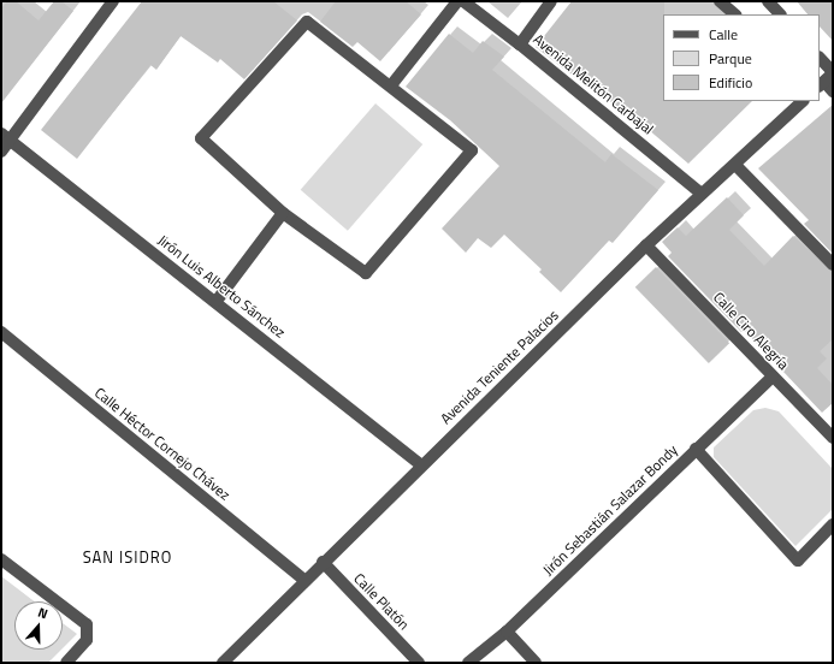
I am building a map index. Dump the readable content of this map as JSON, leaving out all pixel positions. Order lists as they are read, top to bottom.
{
  "streets": {
    "street": [
      "Avenida Melitón Carbajal",
      "Jirón Luis Alberto Sánchez",
      "Calle Ciro Alegría",
      "Avenida Teniente Palacios",
      "Calle Héctor Cornejo Chávez",
      "Jirón Sebastián Salazar Bondy",
      "Calle Platón"
    ]
  },
  "crossings": [
    ["Avenida Melitón Carbajal", "Avenida Teniente Palacios"],
    ["Jirón Luis Alberto Sánchez", "Avenida Teniente Palacios"],
    ["Calle Ciro Alegría", "Avenida Teniente Palacios"],
    ["Calle Ciro Alegría", "Jirón Sebastián Salazar Bondy"],
    ["Avenida Teniente Palacios", "Calle Héctor Cornejo Chávez"],
    ["Avenida Teniente Palacios", "Calle Platón"]
  ],
  "districts": ["SAN ISIDRO"],
  "legend": ["Calle", "Parque", "Edificio"],
  "north": "top"
}
